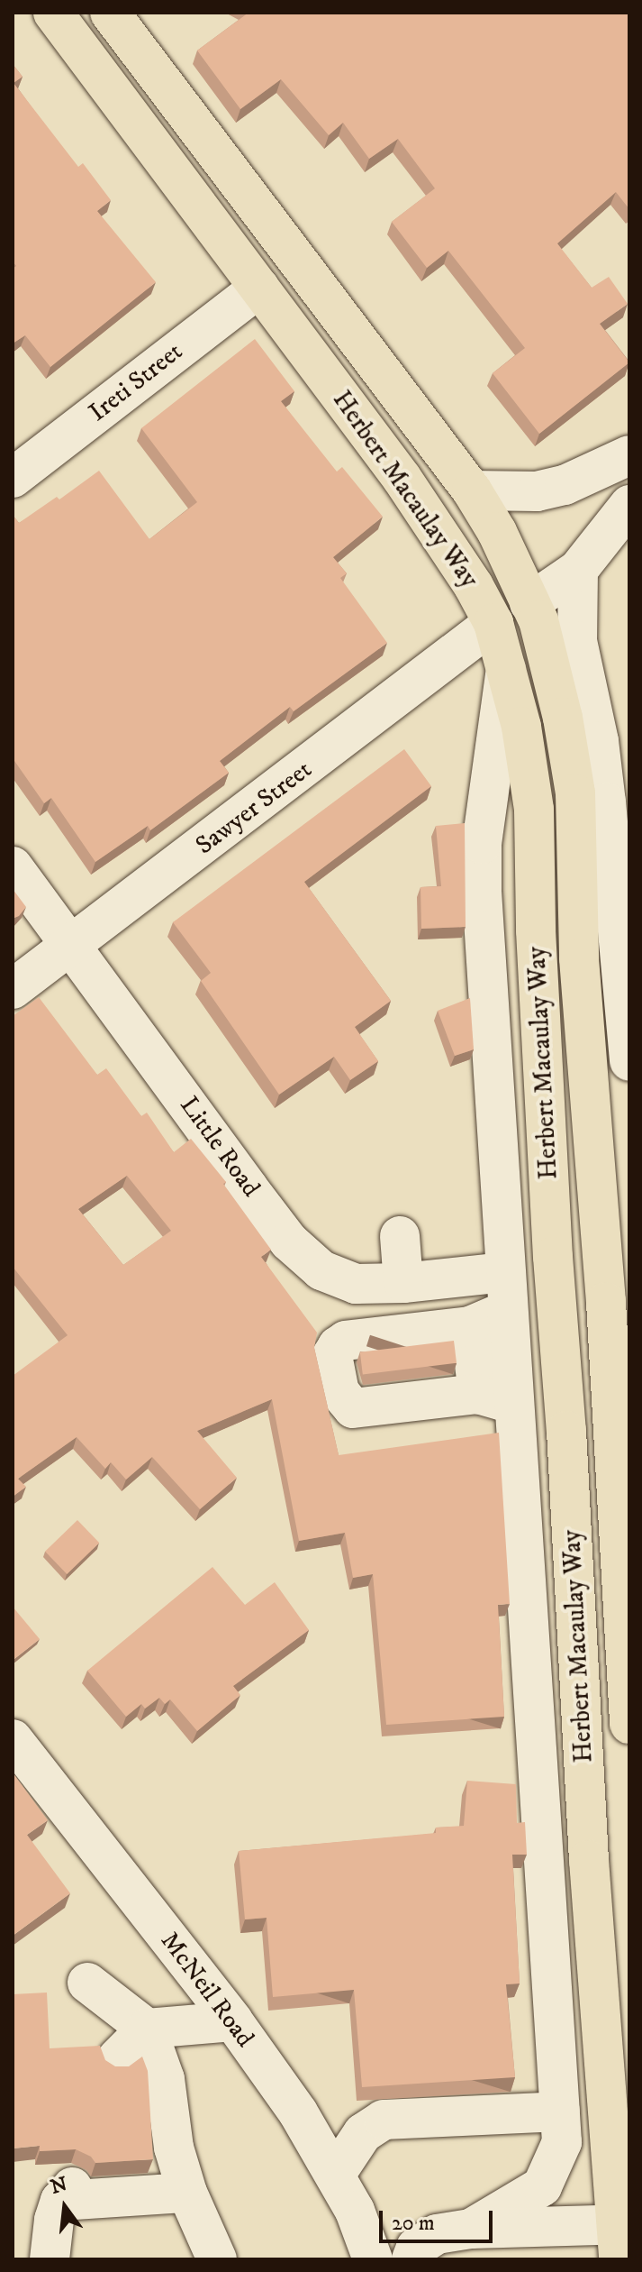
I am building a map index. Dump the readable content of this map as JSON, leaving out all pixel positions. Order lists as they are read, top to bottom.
{
  "streets": {
    "highway": ["Herbert Macaulay Way"],
    "street": [
      "Ireti Street",
      "Sawyer Street",
      "Little Road",
      "McNeil Road"
    ]
  },
  "crossings": [
    ["Ireti Street", "Herbert Macaulay Way"],
    ["Herbert Macaulay Way", "Sawyer Street"],
    ["Sawyer Street", "Little Road"]
  ],
  "scale_bar": "20 m",
  "north": "top"
}
